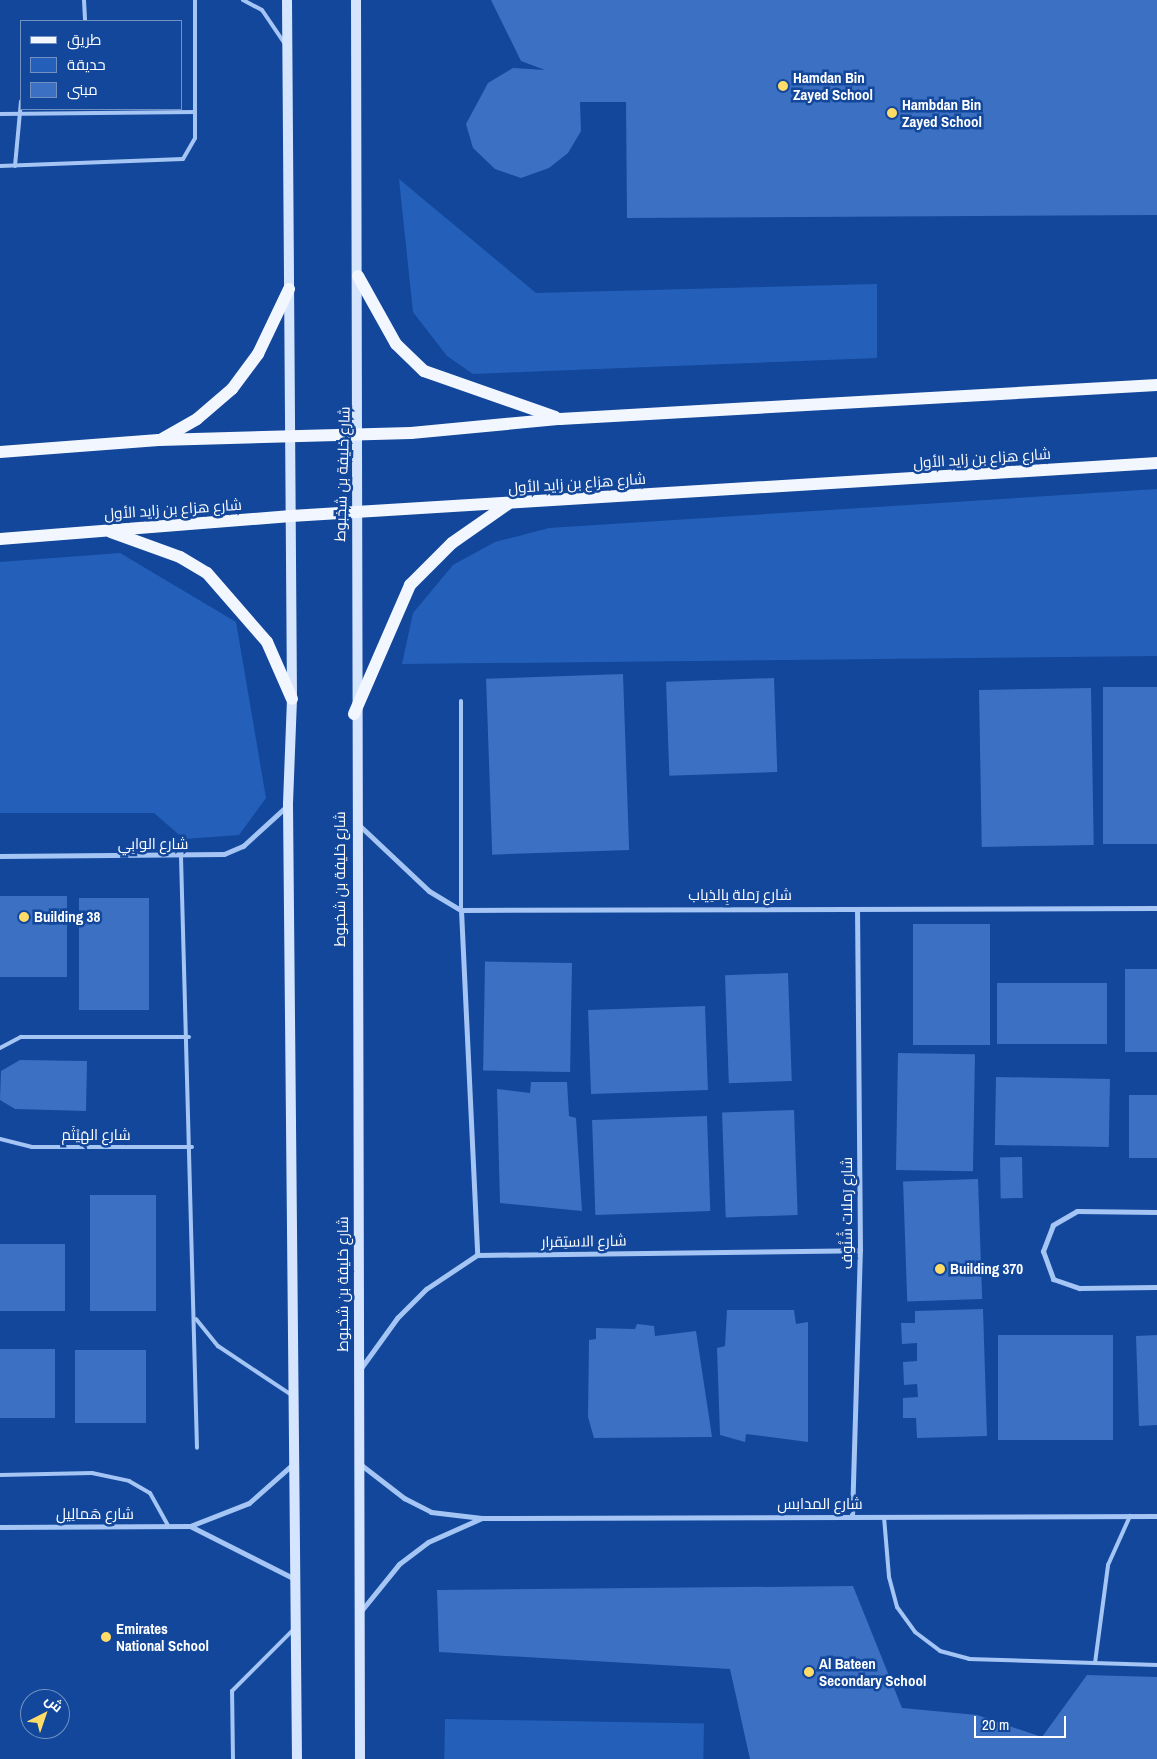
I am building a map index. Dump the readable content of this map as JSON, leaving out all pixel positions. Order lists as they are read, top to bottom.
{
  "streets": {
    "main road": ["شارع هزاع بن زايد الأول", "شارع خليفة بن شخبوط"],
    "street": [
      "شارع الوابِي",
      "شارع رَملة بِالذِياب",
      "شارع رَملات شُنُوف",
      "شارع الاستِقرار",
      "شارع المدابس",
      "شارع هَمالِيل"
    ],
    "lane": ["شارع الهَيْثَم"]
  },
  "crossings": [
    ["شارع هزاع بن زايد الأول", "شارع خليفة بن شخبوط"],
    ["شارع خليفة بن شخبوط", "شارع المدابس"],
    ["شارع رَملة بِالذِياب", "شارع رَملات شُنُوف"],
    ["شارع رَملات شُنُوف", "شارع الاستِقرار"],
    ["شارع رَملات شُنُوف", "شارع المدابس"]
  ],
  "places": [
    "Hamdan Bin Zayed School",
    "Hambdan Bin Zayed School",
    "Building 38",
    "Building 370",
    "Emirates National School",
    "Al Bateen Secondary School"
  ],
  "legend": ["طريق", "حديقة", "مبنى"],
  "scale_bar": "20 m",
  "north": "top right"
}
